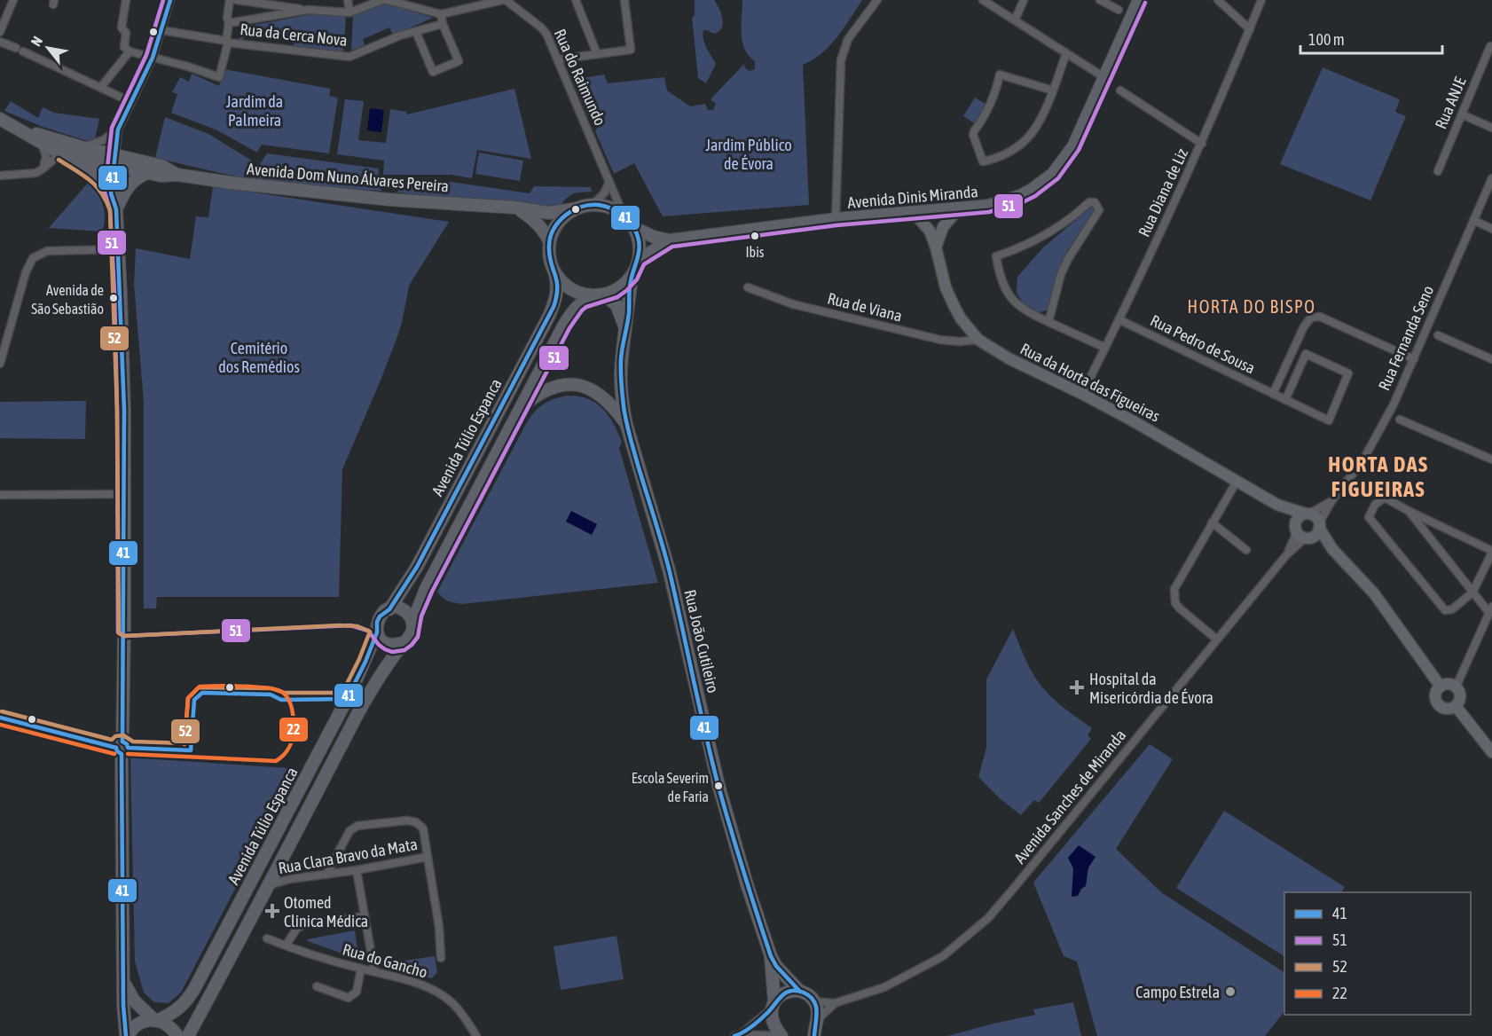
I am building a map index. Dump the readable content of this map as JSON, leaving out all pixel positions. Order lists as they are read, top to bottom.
{
  "streets": {
    "main road": [
      "Avenida Dom Nuno Álvares Pereira",
      "Avenida Dinis Miranda",
      "Avenida Túlio Espanca",
      "Rua João Cutileiro"
    ],
    "street": [
      "Rua da Cerca Nova",
      "Rua do Raimundo",
      "Rua ANJE",
      "Rua Diana de Liz",
      "Rua de Viana",
      "Rua Fernanda Seno",
      "Rua Pedro de Sousa",
      "Rua da Horta das Figueiras",
      "Avenida Sanches de Miranda",
      "Rua Clara Bravo da Mata",
      "Rua do Gancho"
    ]
  },
  "crossings": [
    ["Rua do Raimundo", "Avenida Dom Nuno Álvares Pereira"],
    ["Rua do Raimundo", "Avenida Dinis Miranda"],
    ["Rua do Raimundo", "Avenida Túlio Espanca"],
    ["Rua do Raimundo", "Rua João Cutileiro"],
    ["Avenida Dom Nuno Álvares Pereira", "Avenida Dinis Miranda"],
    ["Avenida Dom Nuno Álvares Pereira", "Avenida Túlio Espanca"],
    ["Avenida Dom Nuno Álvares Pereira", "Rua João Cutileiro"],
    ["Rua Diana de Liz", "Rua Pedro de Sousa"],
    ["Rua Diana de Liz", "Rua da Horta das Figueiras"],
    ["Avenida Dinis Miranda", "Rua da Horta das Figueiras"],
    ["Avenida Dinis Miranda", "Avenida Túlio Espanca"],
    ["Avenida Dinis Miranda", "Rua João Cutileiro"],
    ["Rua de Viana", "Rua da Horta das Figueiras"],
    ["Rua Fernanda Seno", "Rua da Horta das Figueiras"],
    ["Rua da Horta das Figueiras", "Avenida Sanches de Miranda"],
    ["Avenida Túlio Espanca", "Rua João Cutileiro"],
    ["Avenida Túlio Espanca", "Rua Clara Bravo da Mata"],
    ["Rua João Cutileiro", "Avenida Sanches de Miranda"]
  ],
  "districts": ["HORTA DO BISPO", "HORTA DAS FIGUEIRAS"],
  "parks": ["Jardim da Palmeira", "Jardim Público de Évora", "Cemitério dos Remédios"],
  "places": {
    "other": [
      "Ibis",
      "Avenida de São Sebastião",
      "Escola Severim de Faria",
      "Campo Estrela"
    ],
    "health": ["Hospital da Misericórdia de Évora", "Otomed Clínica Médica"]
  },
  "lines": [
    "transit line 41",
    "transit line 51",
    "transit line 52",
    "transit line 22"
  ],
  "legend": [
    "41",
    "51",
    "52",
    "22"
  ],
  "scale_bar": "100 m",
  "north": "top left"
}
